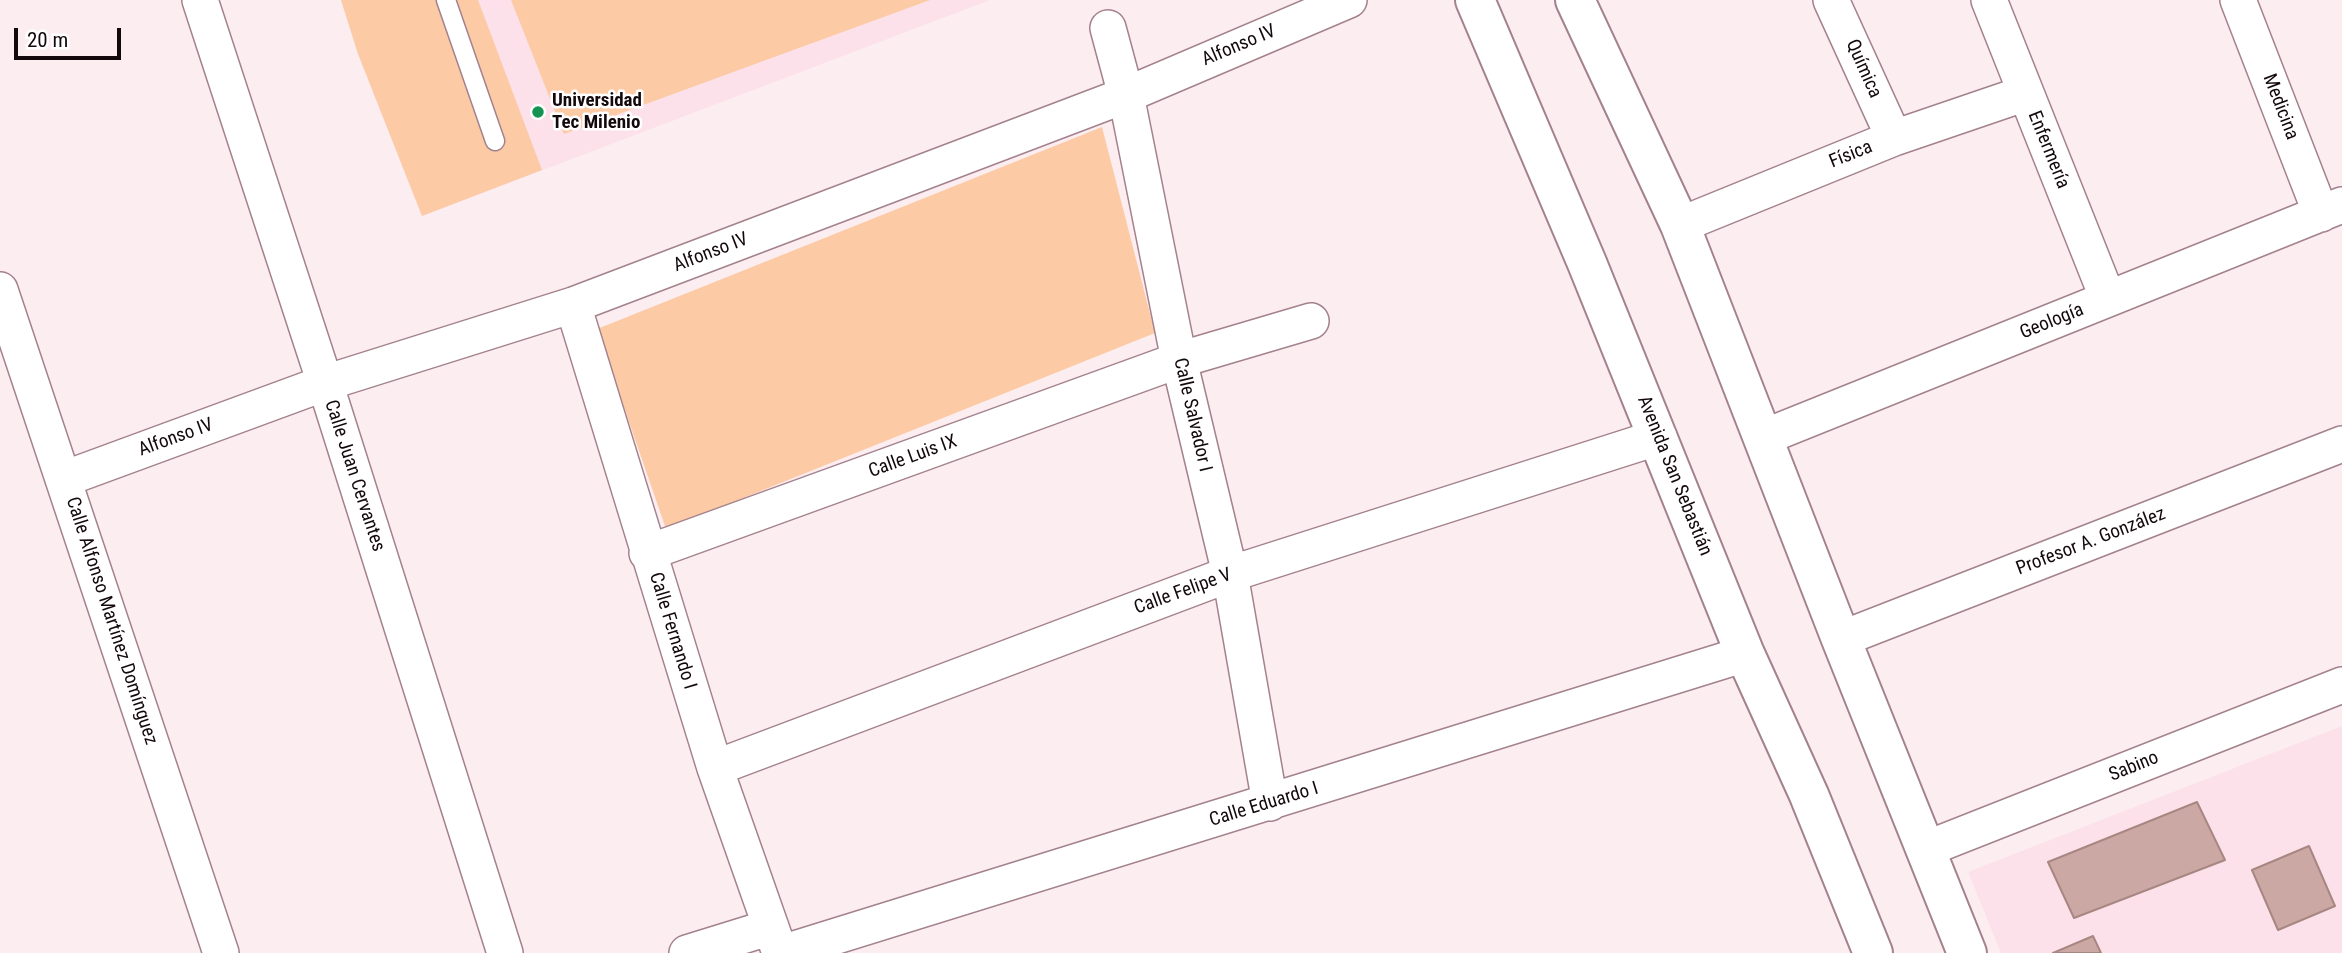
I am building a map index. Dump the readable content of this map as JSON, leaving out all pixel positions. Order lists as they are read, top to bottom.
{
  "streets": {
    "main road": ["Avenida San Sebastián"],
    "street": [
      "Alfonso IV",
      "Química",
      "Medicina",
      "Enfermería",
      "Física",
      "Geología",
      "Calle Salvador I",
      "Calle Luis IX",
      "Calle Juan Cervantes",
      "Profesor A. González",
      "Calle Felipe V",
      "Calle Alfonso Martínez Domínguez",
      "Calle Fernando I",
      "Sabino",
      "Calle Eduardo I"
    ]
  },
  "crossings": [
    ["Alfonso IV", "Calle Salvador I"],
    ["Alfonso IV", "Calle Juan Cervantes"],
    ["Alfonso IV", "Calle Alfonso Martínez Domínguez"],
    ["Alfonso IV", "Calle Fernando I"],
    ["Química", "Física"],
    ["Medicina", "Geología"],
    ["Enfermería", "Física"],
    ["Enfermería", "Geología"],
    ["Calle Salvador I", "Calle Luis IX"],
    ["Calle Salvador I", "Calle Felipe V"],
    ["Calle Salvador I", "Calle Eduardo I"],
    ["Calle Luis IX", "Calle Fernando I"],
    ["Avenida San Sebastián", "Calle Felipe V"],
    ["Avenida San Sebastián", "Calle Eduardo I"],
    ["Calle Felipe V", "Calle Fernando I"],
    ["Calle Fernando I", "Calle Eduardo I"]
  ],
  "places": ["Universidad Tec Milenio"],
  "scale_bar": "20 m"
}
